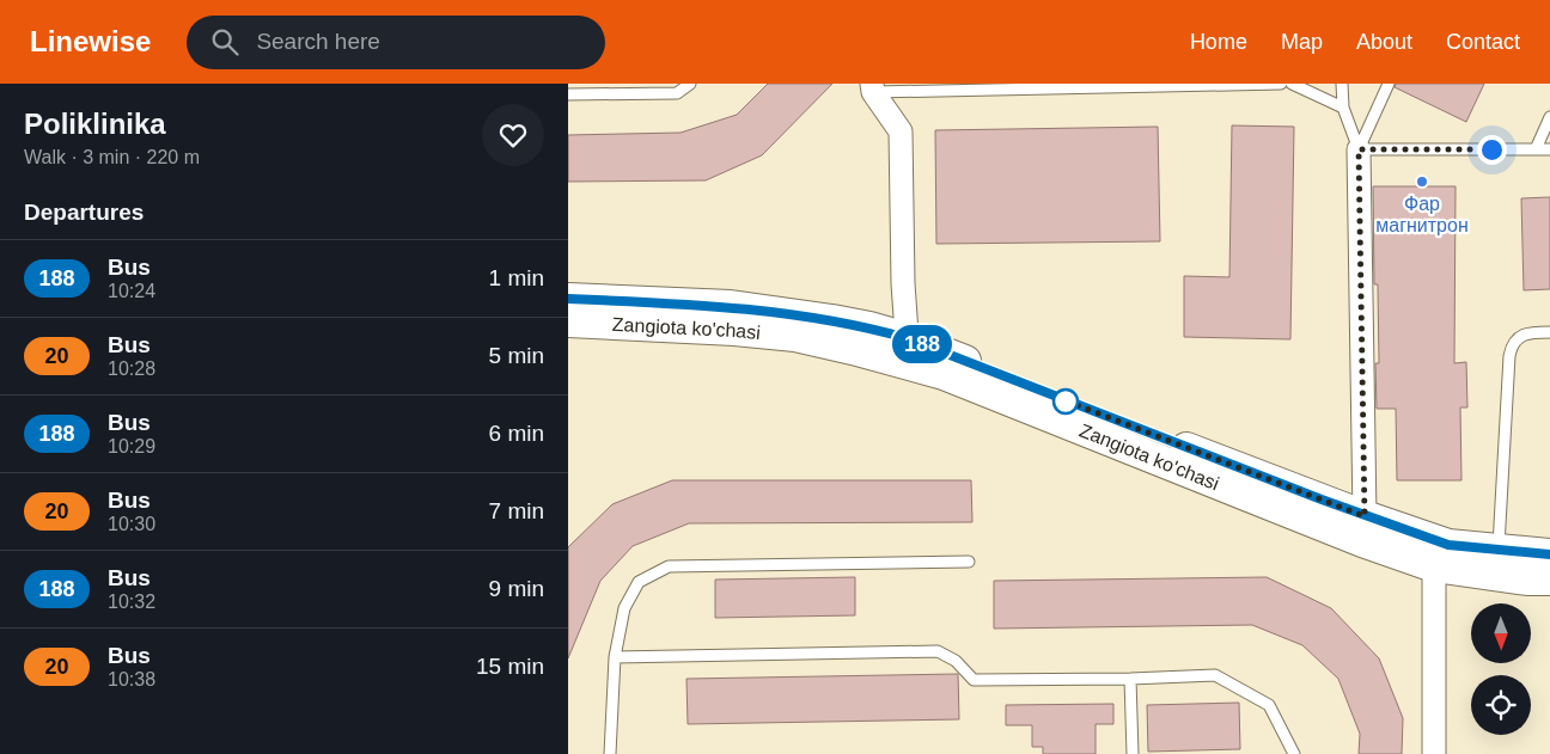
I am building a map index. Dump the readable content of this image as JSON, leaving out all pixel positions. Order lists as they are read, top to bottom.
{
  "streets": {
    "main road": ["Zangiota ko'chasi"]
  },
  "places": ["Фар магнитрон"],
  "lines": ["bus line 188"],
  "north": "bottom",
  "page": {
    "header": "Linewise",
    "search": "Search here",
    "nav": [
      "Home",
      "Map",
      "About",
      "Contact"
    ],
    "heading": [
      ["Poliklinika", "Walk · 3 min · 220 m"],
      "Departures"
    ],
    "on_map": "188",
    "list": [
      {
        "mark": "188",
        "name": "Bus",
        "note": "10:24",
        "value": "1 min"
      },
      {
        "mark": "20",
        "name": "Bus",
        "note": "10:28",
        "value": "5 min"
      },
      {
        "mark": "188",
        "name": "Bus",
        "note": "10:29",
        "value": "6 min"
      },
      {
        "mark": "20",
        "name": "Bus",
        "note": "10:30",
        "value": "7 min"
      },
      {
        "mark": "188",
        "name": "Bus",
        "note": "10:32",
        "value": "9 min"
      },
      {
        "mark": "20",
        "name": "Bus",
        "note": "10:38",
        "value": "15 min"
      }
    ]
  }
}
